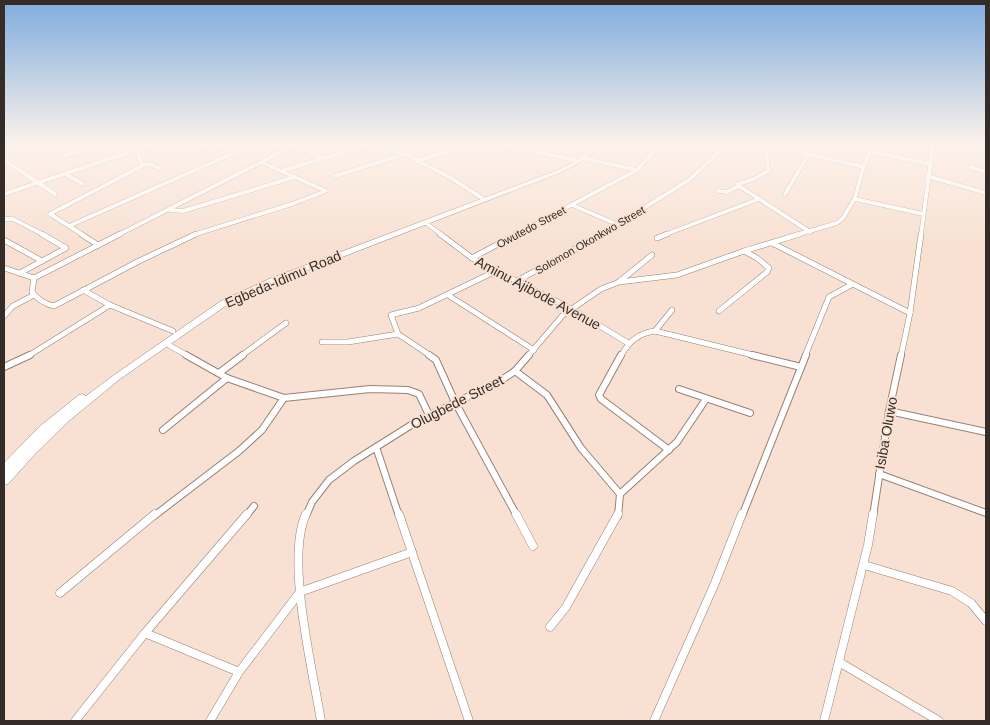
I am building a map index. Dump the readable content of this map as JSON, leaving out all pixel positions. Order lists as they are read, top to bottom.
{
  "streets": {
    "main road": ["Egbeda-Idimu Road"],
    "street": [
      "Owutedo Street",
      "Solomon Okonkwo Street",
      "Aminu Ajibode Avenue",
      "Olugbede Street",
      "Isiba Oluwo"
    ]
  },
  "crossings": [
    ["Owutedo Street", "Aminu Ajibode Avenue"],
    ["Solomon Okonkwo Street", "Aminu Ajibode Avenue"],
    ["Egbeda-Idimu Road", "Aminu Ajibode Avenue"],
    ["Aminu Ajibode Avenue", "Olugbede Street"]
  ]
}
